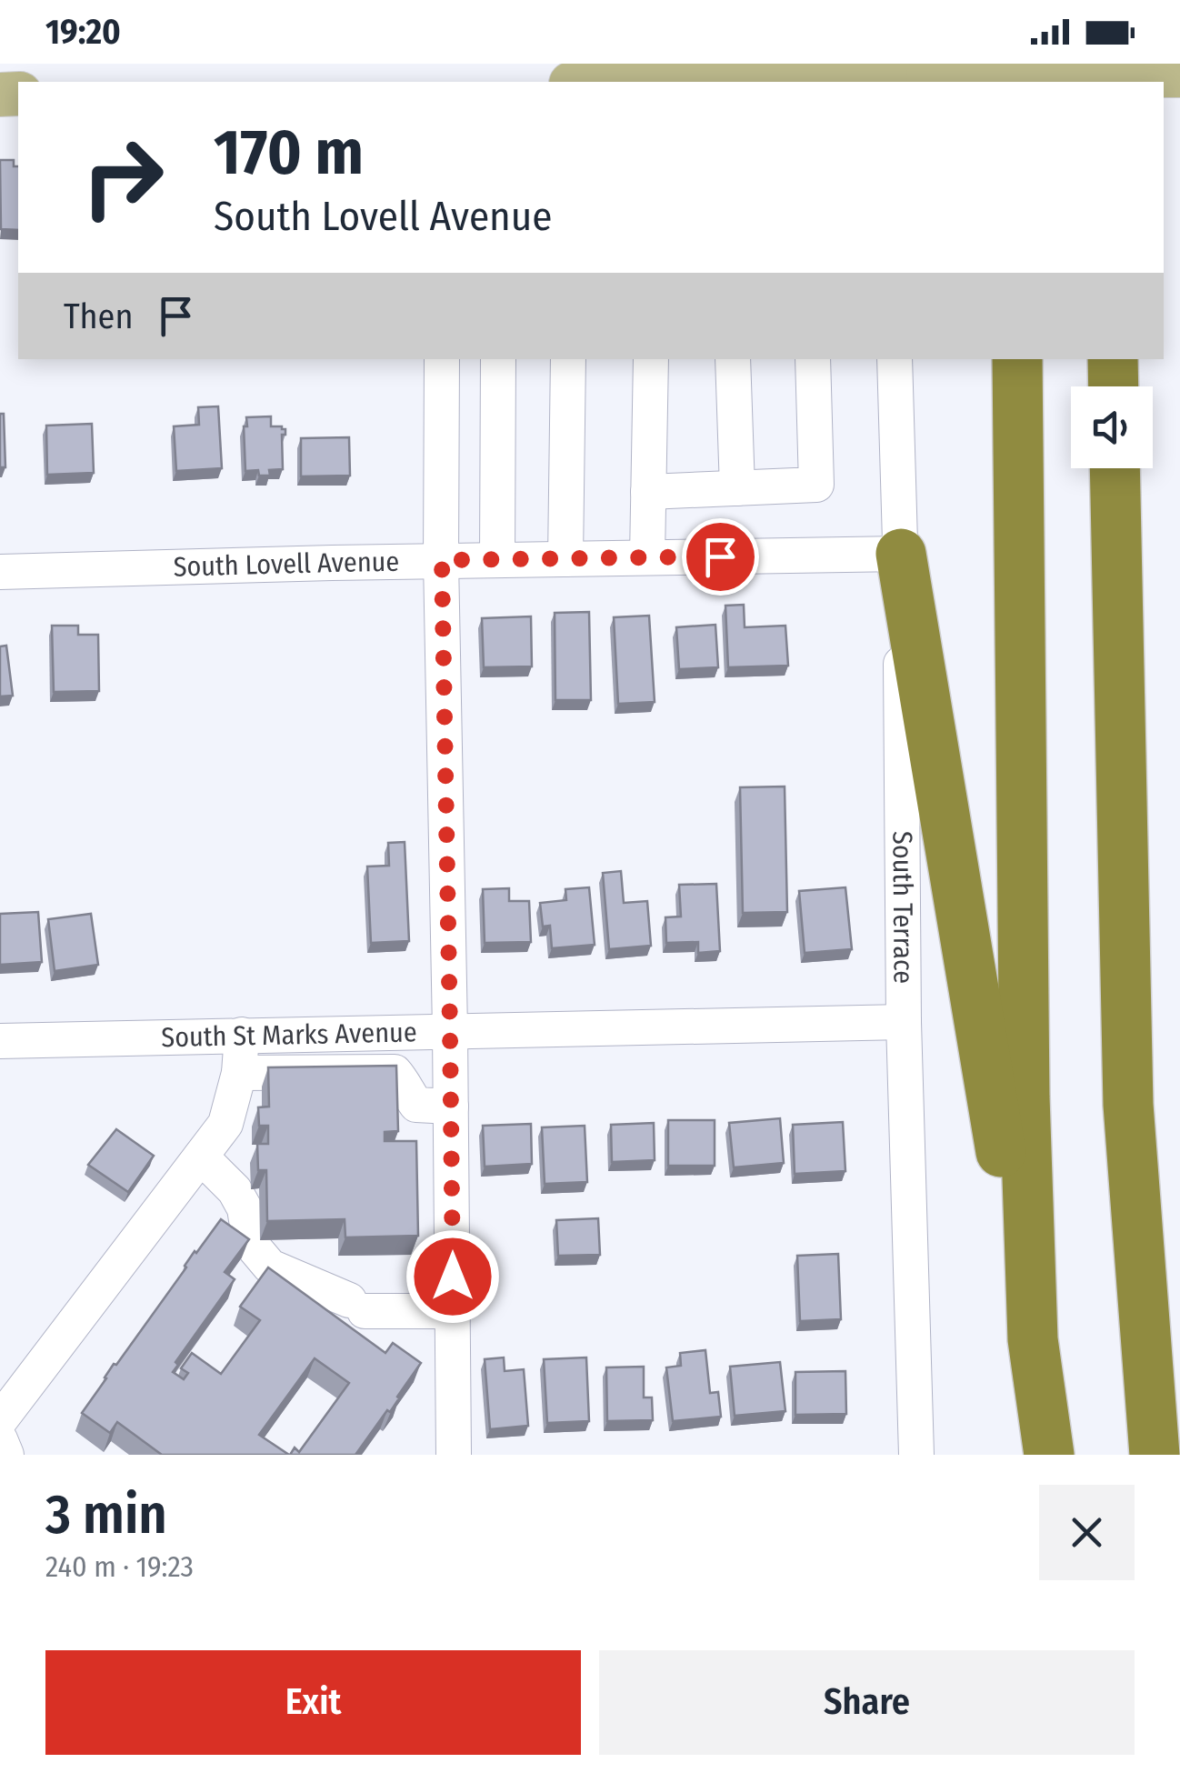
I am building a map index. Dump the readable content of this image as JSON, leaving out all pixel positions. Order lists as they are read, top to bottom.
{
  "streets": {
    "street": ["South Lovell Avenue", "South Terrace", "South St Marks Avenue"]
  },
  "crossings": [
    ["South Lovell Avenue", "South Terrace"],
    ["South Terrace", "South St Marks Avenue"]
  ],
  "page": {
    "status": "19:20",
    "turn": ["170 m", "South Lovell Avenue"],
    "then": "Then",
    "heading": ["3 min", "240 m · 19:23"],
    "buttons": ["Exit", "Share"]
  }
}
